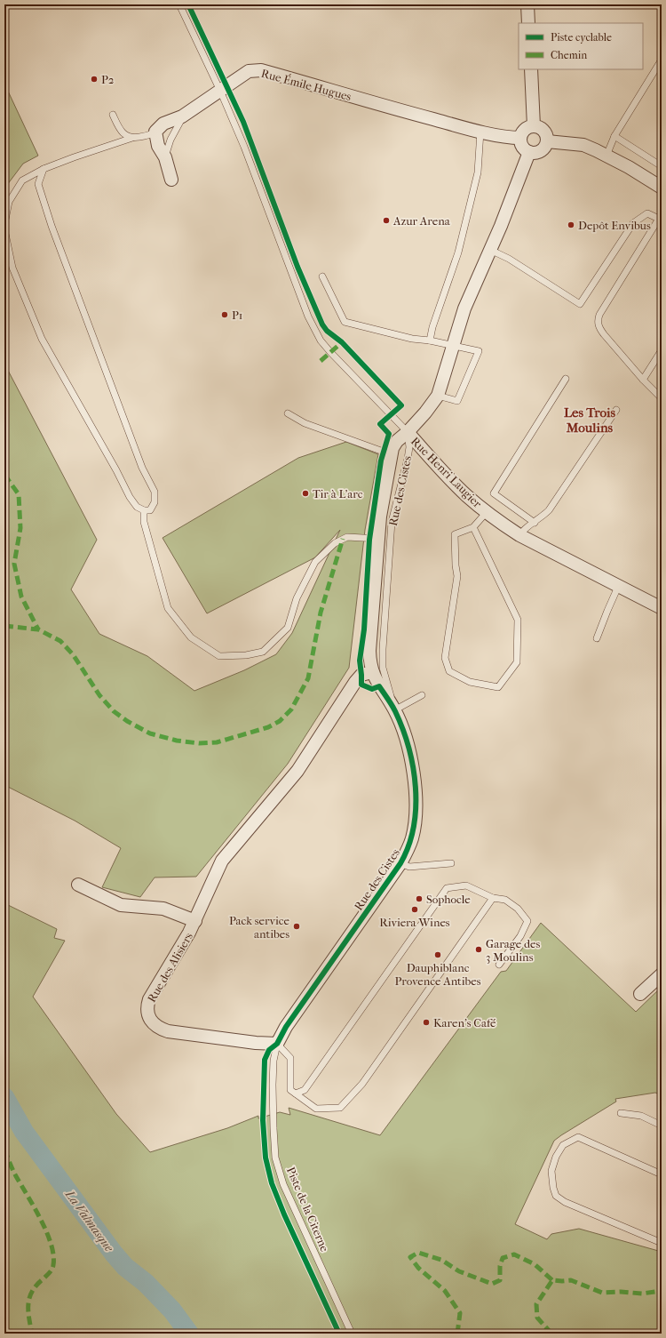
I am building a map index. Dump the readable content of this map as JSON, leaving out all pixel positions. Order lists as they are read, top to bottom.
{
  "streets": {
    "street": [
      "Rue Émile Hugues",
      "Rue Henri Laugier",
      "Rue des Cistes",
      "Rue des Alisiers"
    ],
    "lane": ["Piste de la Citerne"]
  },
  "crossings": [
    ["Rue Émile Hugues", "Rue Henri Laugier"],
    ["Rue Henri Laugier", "Rue des Cistes"],
    ["Rue des Cistes", "Rue des Alisiers"],
    ["Rue des Cistes", "Piste de la Citerne"],
    ["Rue des Alisiers", "Piste de la Citerne"]
  ],
  "districts": ["Les Trois Moulins"],
  "water": ["La Valmasque"],
  "places": [
    "P2",
    "Azur Arena",
    "Depôt Envibus",
    "P1",
    "Tir à L'arc",
    "Sophocle",
    "Riviera Wines",
    "Pack service antibes",
    "Garage des 3 Moulins",
    "Dauphiblanc Provence Antibes",
    "Karen's Café"
  ],
  "legend": ["Piste cyclable", "Chemin"]
}
